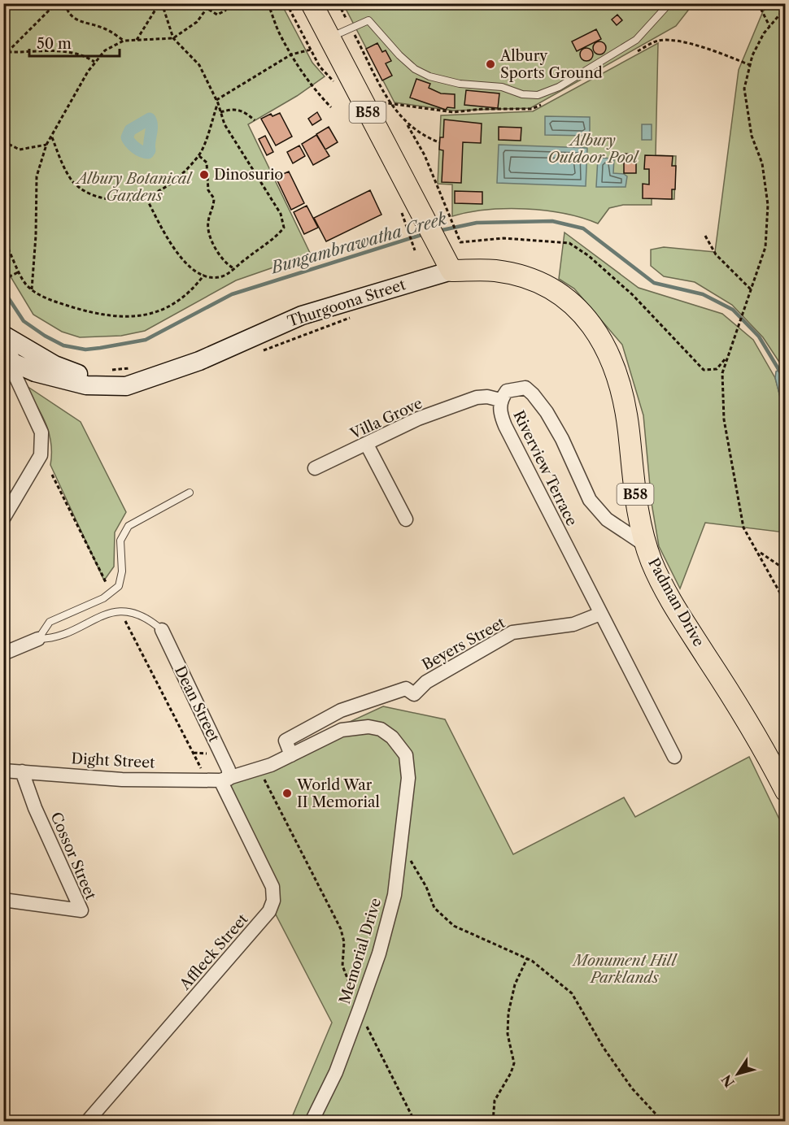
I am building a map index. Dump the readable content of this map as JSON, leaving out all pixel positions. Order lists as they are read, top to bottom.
{
  "streets": {
    "main road": ["B58", "Thurgoona Street", "Padman Drive"],
    "street": [
      "Villa Grove",
      "Riverview Terrace",
      "Beyers Street",
      "Dean Street",
      "Dight Street",
      "Cossor Street",
      "Memorial Drive",
      "Affleck Street"
    ]
  },
  "crossings": [
    ["B58", "Thurgoona Street"],
    ["B58", "Padman Drive"],
    ["Thurgoona Street", "Padman Drive"],
    ["Villa Grove", "Riverview Terrace"],
    ["Riverview Terrace", "Padman Drive"],
    ["Riverview Terrace", "Beyers Street"],
    ["Beyers Street", "Memorial Drive"],
    ["Dean Street", "Dight Street"],
    ["Dean Street", "Memorial Drive"],
    ["Dean Street", "Affleck Street"],
    ["Dight Street", "Cossor Street"],
    ["Dight Street", "Memorial Drive"],
    ["Dight Street", "Affleck Street"],
    ["Memorial Drive", "Affleck Street"]
  ],
  "water": ["Bungambrawatha Creek"],
  "parks": ["Albury Outdoor Pool", "Albury Botanical Gardens", "Monument Hill Parklands"],
  "places": ["Albury Sports Ground", "Dinosurio", "World War II Memorial"],
  "scale_bar": "50 m",
  "north": "bottom left"
}
